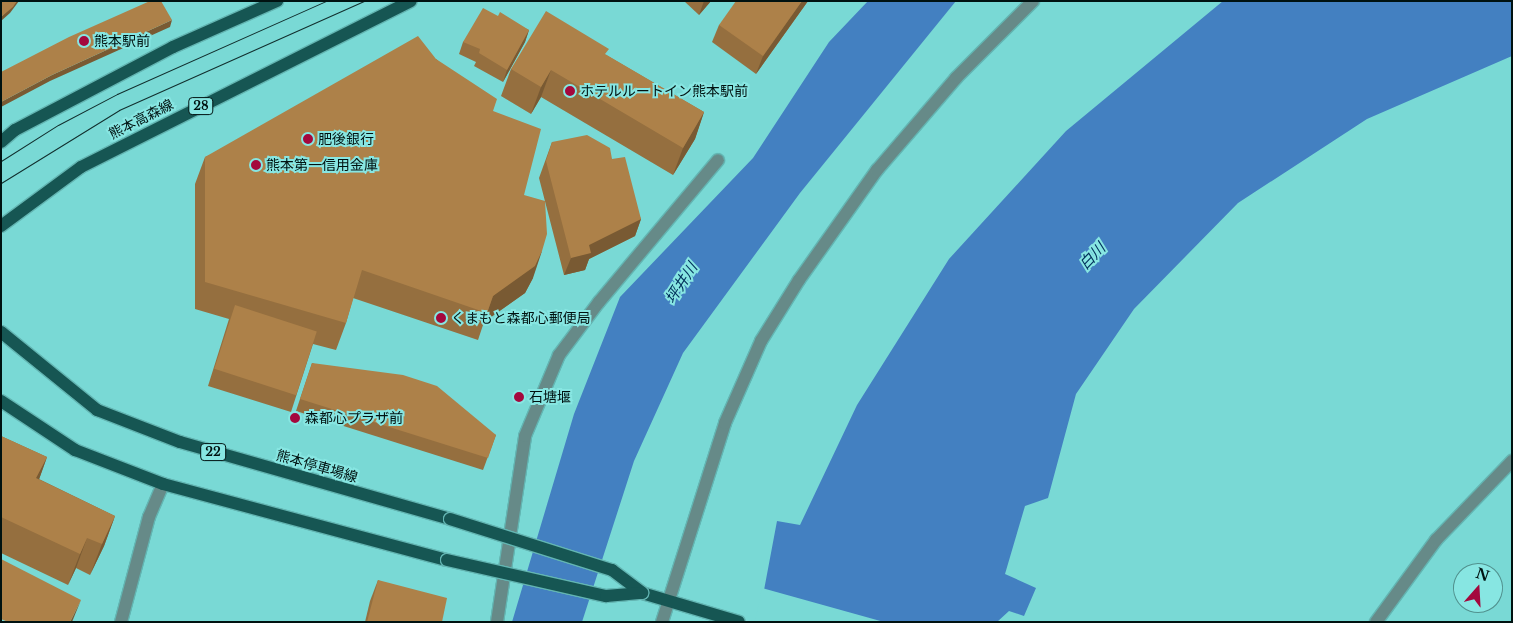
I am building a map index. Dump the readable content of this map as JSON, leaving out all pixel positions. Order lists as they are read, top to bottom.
{
  "streets": {
    "main road": [
      "28",
      "熊本高森線",
      "22",
      "熊本停車場線"
    ]
  },
  "water": ["白川", "坪井川"],
  "places": [
    "熊本駅前",
    "ホテルルートイン熊本駅前",
    "肥後銀行",
    "熊本第一信用金庫",
    "くまもと森都心郵便局",
    "石塘堰",
    "森都心プラザ前"
  ],
  "north": "top"
}
